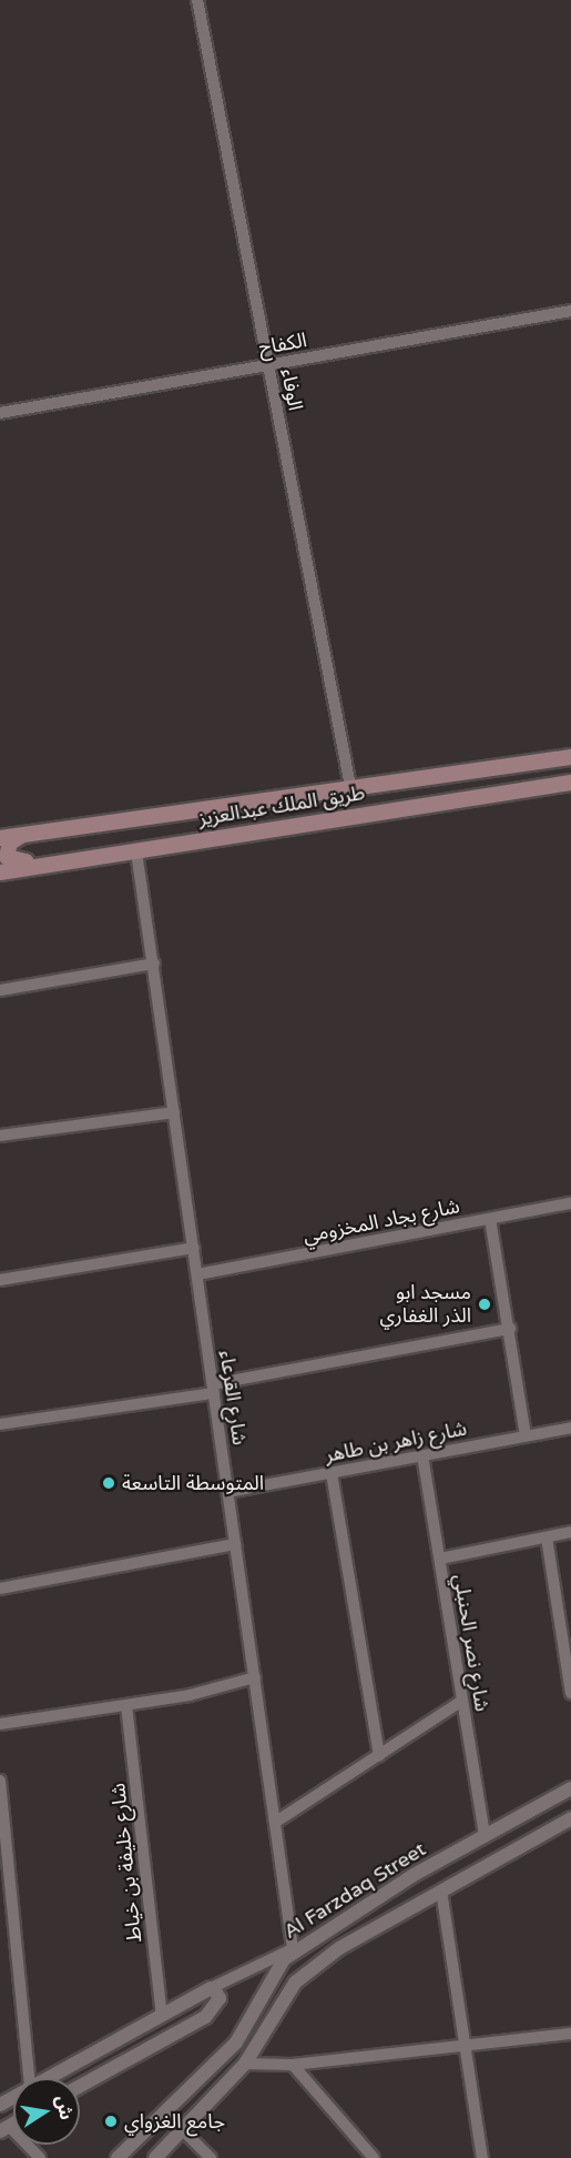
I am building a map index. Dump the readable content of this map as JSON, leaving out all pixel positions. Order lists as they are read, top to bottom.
{
  "streets": {
    "main road": ["طريق الملك عبدالعزيز"],
    "street": [
      "الكفاح",
      "الوفاء",
      "شارع بجاد المخزومي",
      "شارع القرعاء",
      "شارع زاهر بن طاهر",
      "شارع نصر الحنبلي",
      "شارع خليفة بن خياط",
      "Al Farzdaq Street"
    ]
  },
  "crossings": [
    ["الكفاح", "الوفاء"],
    ["الوفاء", "طريق الملك عبدالعزيز"],
    ["طريق الملك عبدالعزيز", "شارع القرعاء"],
    ["شارع بجاد المخزومي", "شارع القرعاء"],
    ["شارع القرعاء", "شارع زاهر بن طاهر"],
    ["شارع زاهر بن طاهر", "شارع نصر الحنبلي"],
    ["شارع نصر الحنبلي", "Al Farzdaq Street"]
  ],
  "places": ["مسجد ابو الذر الغفاري", "المتوسطة التاسعة", "جامع الغزواي"],
  "north": "right"
}
